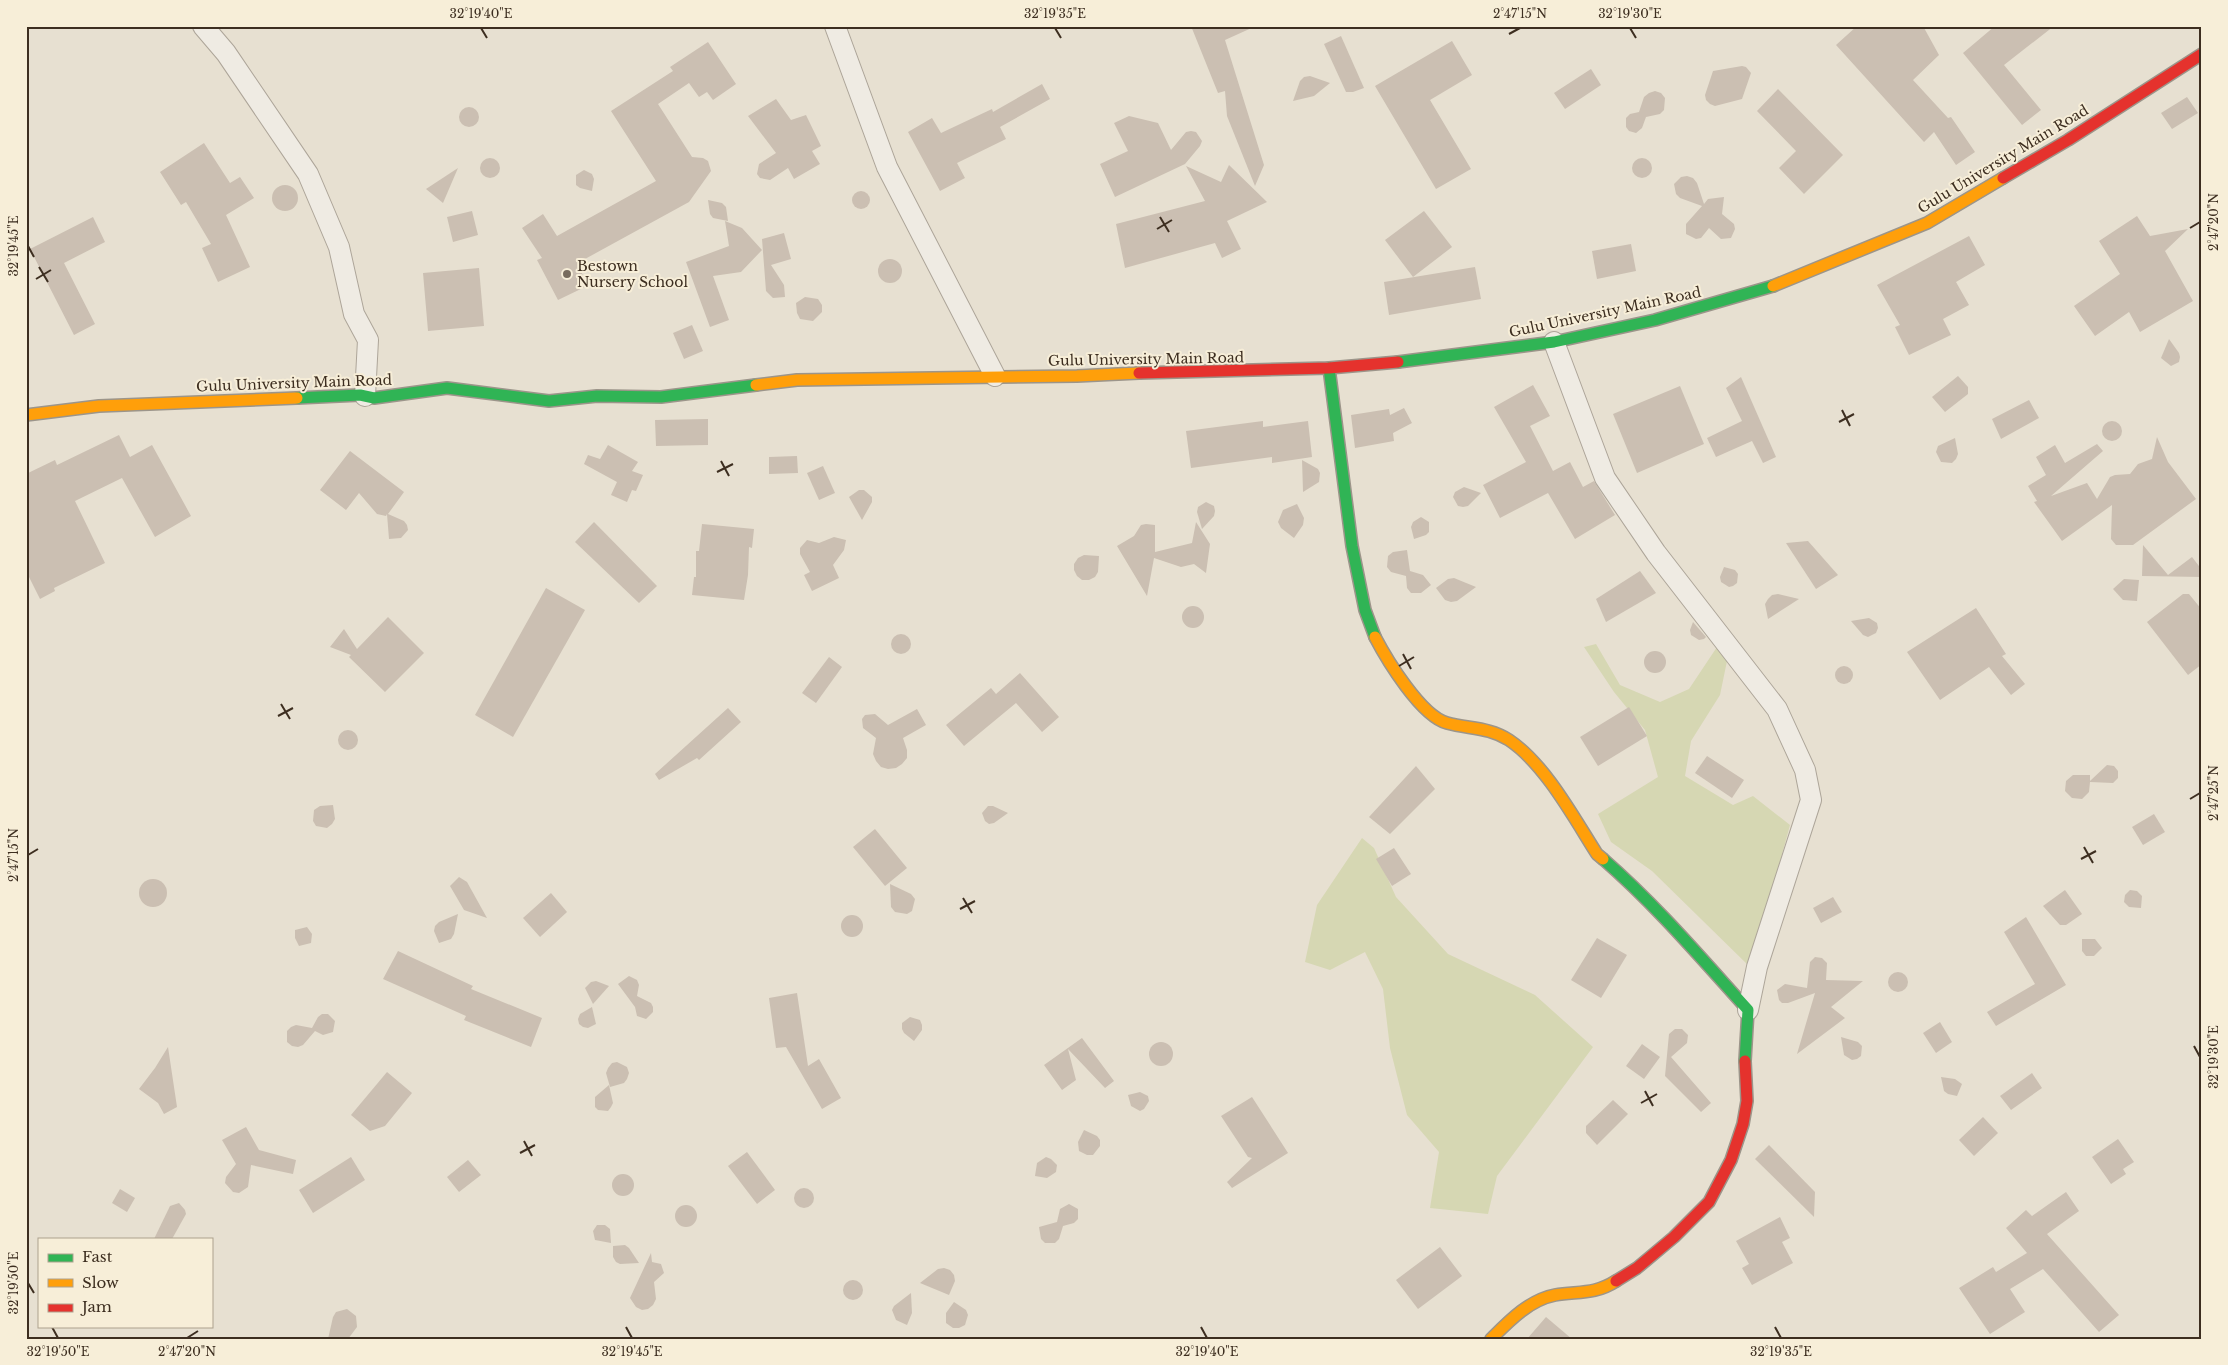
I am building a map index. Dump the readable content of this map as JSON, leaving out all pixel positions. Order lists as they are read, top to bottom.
{
  "streets": {
    "street": ["Gulu University Main Road"]
  },
  "places": ["Bestown Nursery School"],
  "legend": ["Fast", "Slow", "Jam"],
  "coordinates": [
    "32°19'40\"E",
    "32°19'35\"E",
    "2°47'15\"N",
    "32°19'30\"E",
    "2°47'20\"N",
    "32°19'45\"E",
    "2°47'25\"N",
    "32°19'50\"E"
  ]
}
